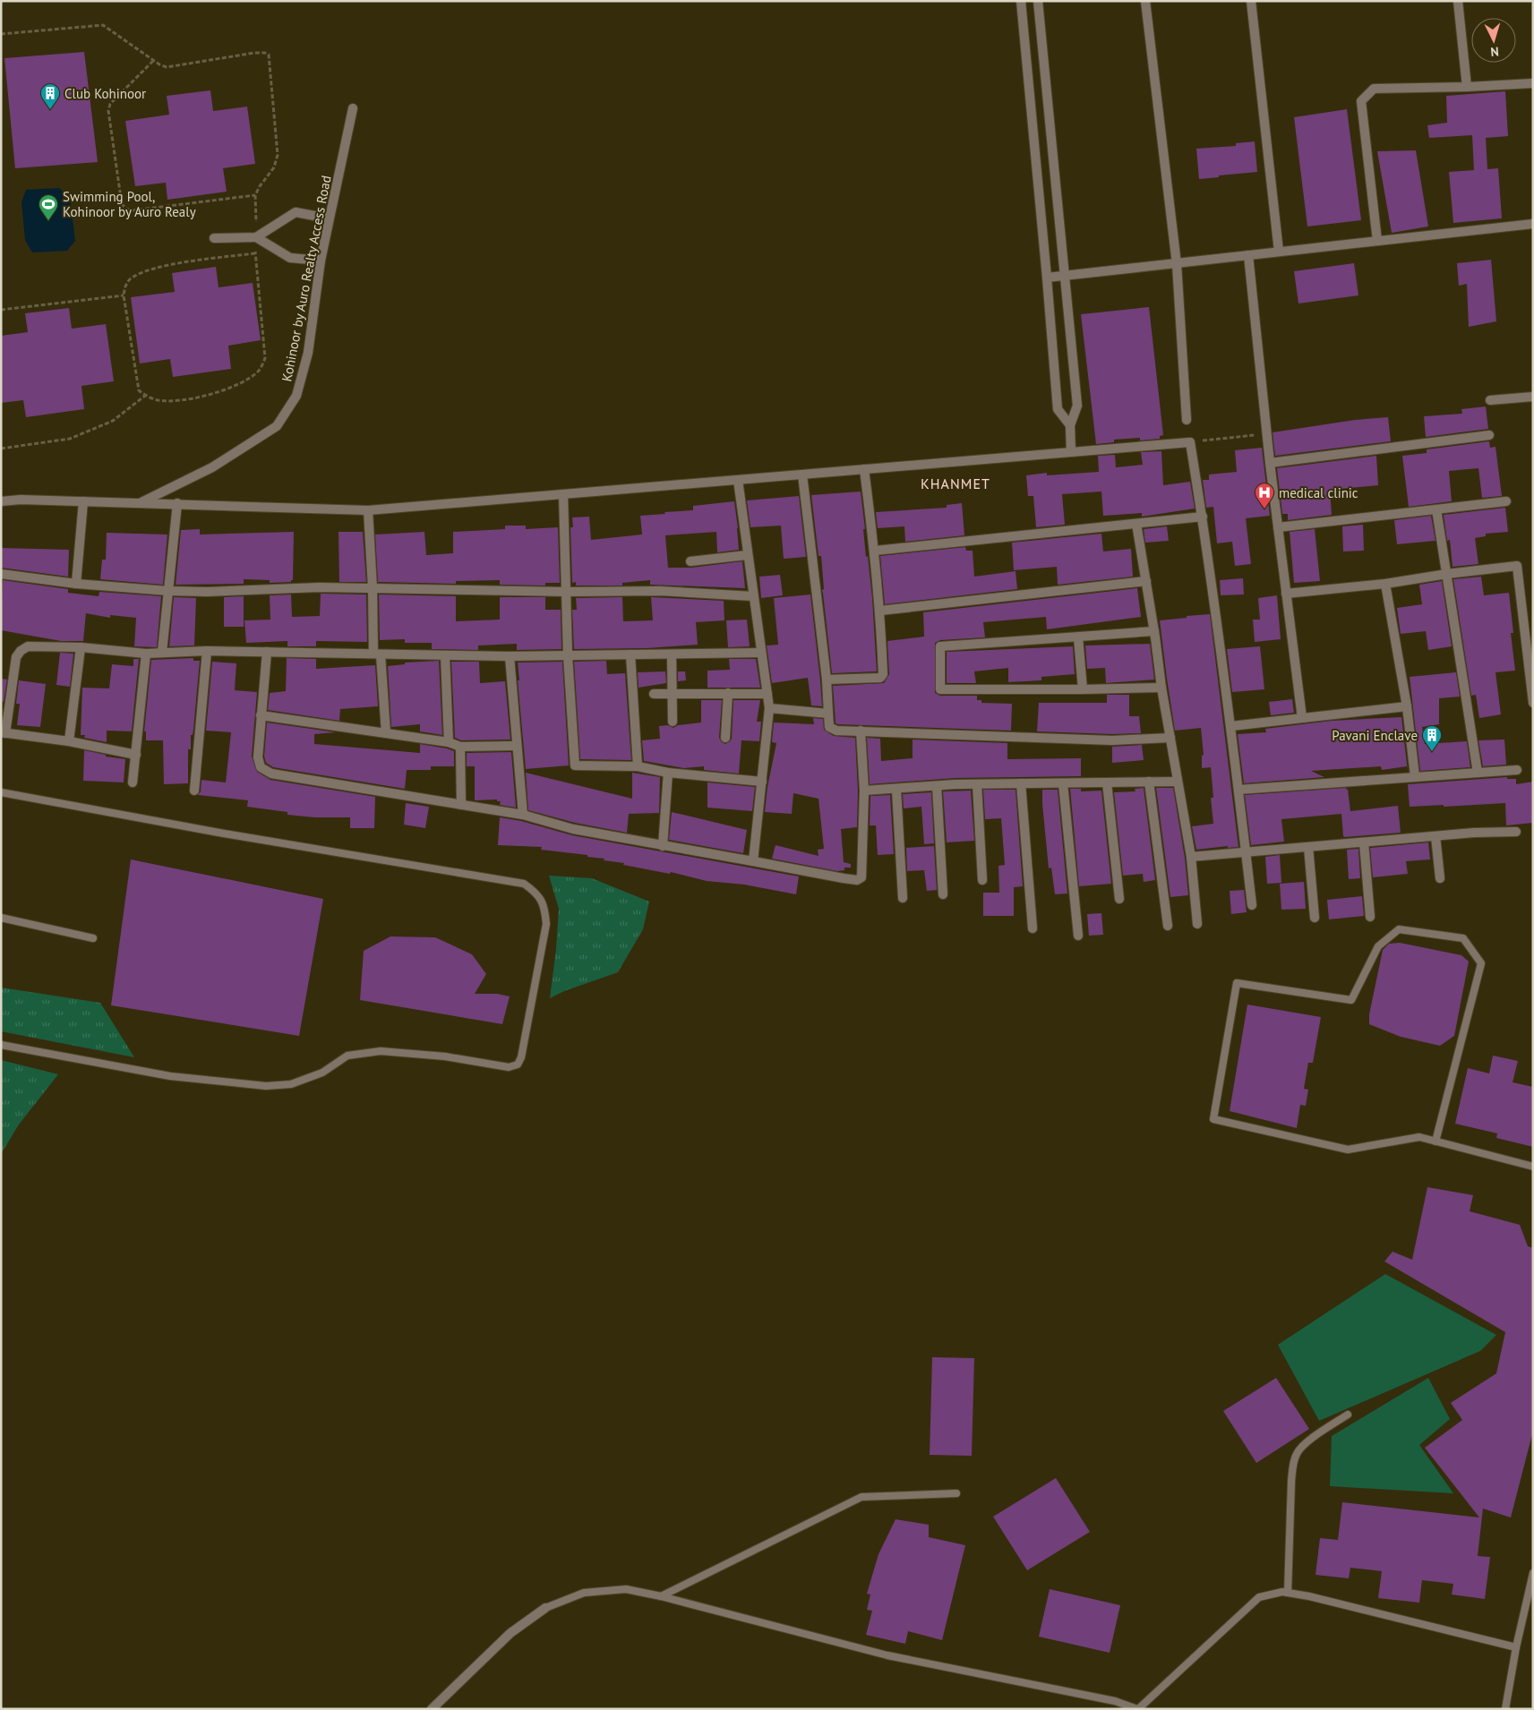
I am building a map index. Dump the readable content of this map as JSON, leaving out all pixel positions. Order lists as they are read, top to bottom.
{
  "streets": {
    "street": ["Kohinoor by Auro Realty Access Road"]
  },
  "districts": ["KHANMET"],
  "places": {
    "building": ["Club Kohinoor", "Pavani Enclave"],
    "sports": ["Swimming Pool, Kohinoor by Auro Realy"],
    "hospital": ["medical clinic"]
  },
  "north": "bottom"
}
